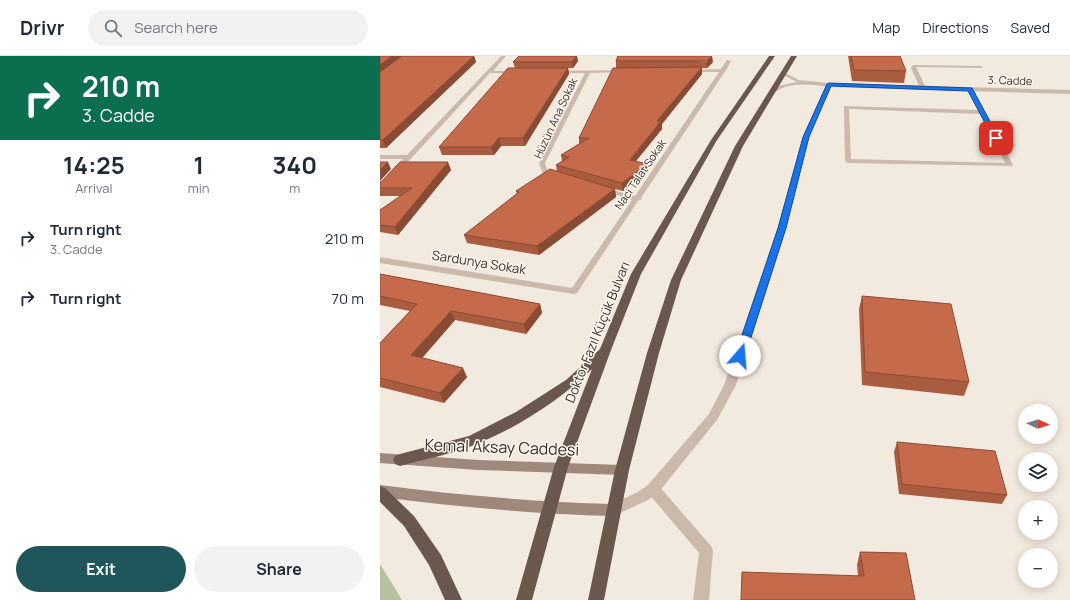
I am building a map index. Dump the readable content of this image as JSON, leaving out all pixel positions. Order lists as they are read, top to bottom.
{
  "streets": {
    "highway": ["Doktor Fazıl Küçük Bulvarı"],
    "main road": ["Kemal Aksay Caddesi"],
    "street": [
      "3. Cadde",
      "Hüzün Ana Sokak",
      "Naci Talat Sokak",
      "Sardunya Sokak"
    ]
  },
  "crossings": [
    ["Naci Talat Sokak", "Sardunya Sokak"],
    ["Doktor Fazıl Küçük Bulvarı", "Kemal Aksay Caddesi"]
  ],
  "north": "right",
  "page": {
    "header": "Drivr",
    "search": "Search here",
    "nav": ["Map", "Directions", "Saved"],
    "turn": ["210 m", "3. Cadde"],
    "eta": [
      "14:25",
      "Arrival",
      "1",
      "min",
      "340",
      "m"
    ],
    "list": [
      {
        "name": "Turn right",
        "note": "3. Cadde",
        "value": "210 m"
      },
      {
        "name": "Turn right",
        "value": "70 m"
      }
    ],
    "map_buttons": ["+", "−"],
    "buttons": ["Exit", "Share"]
  }
}
